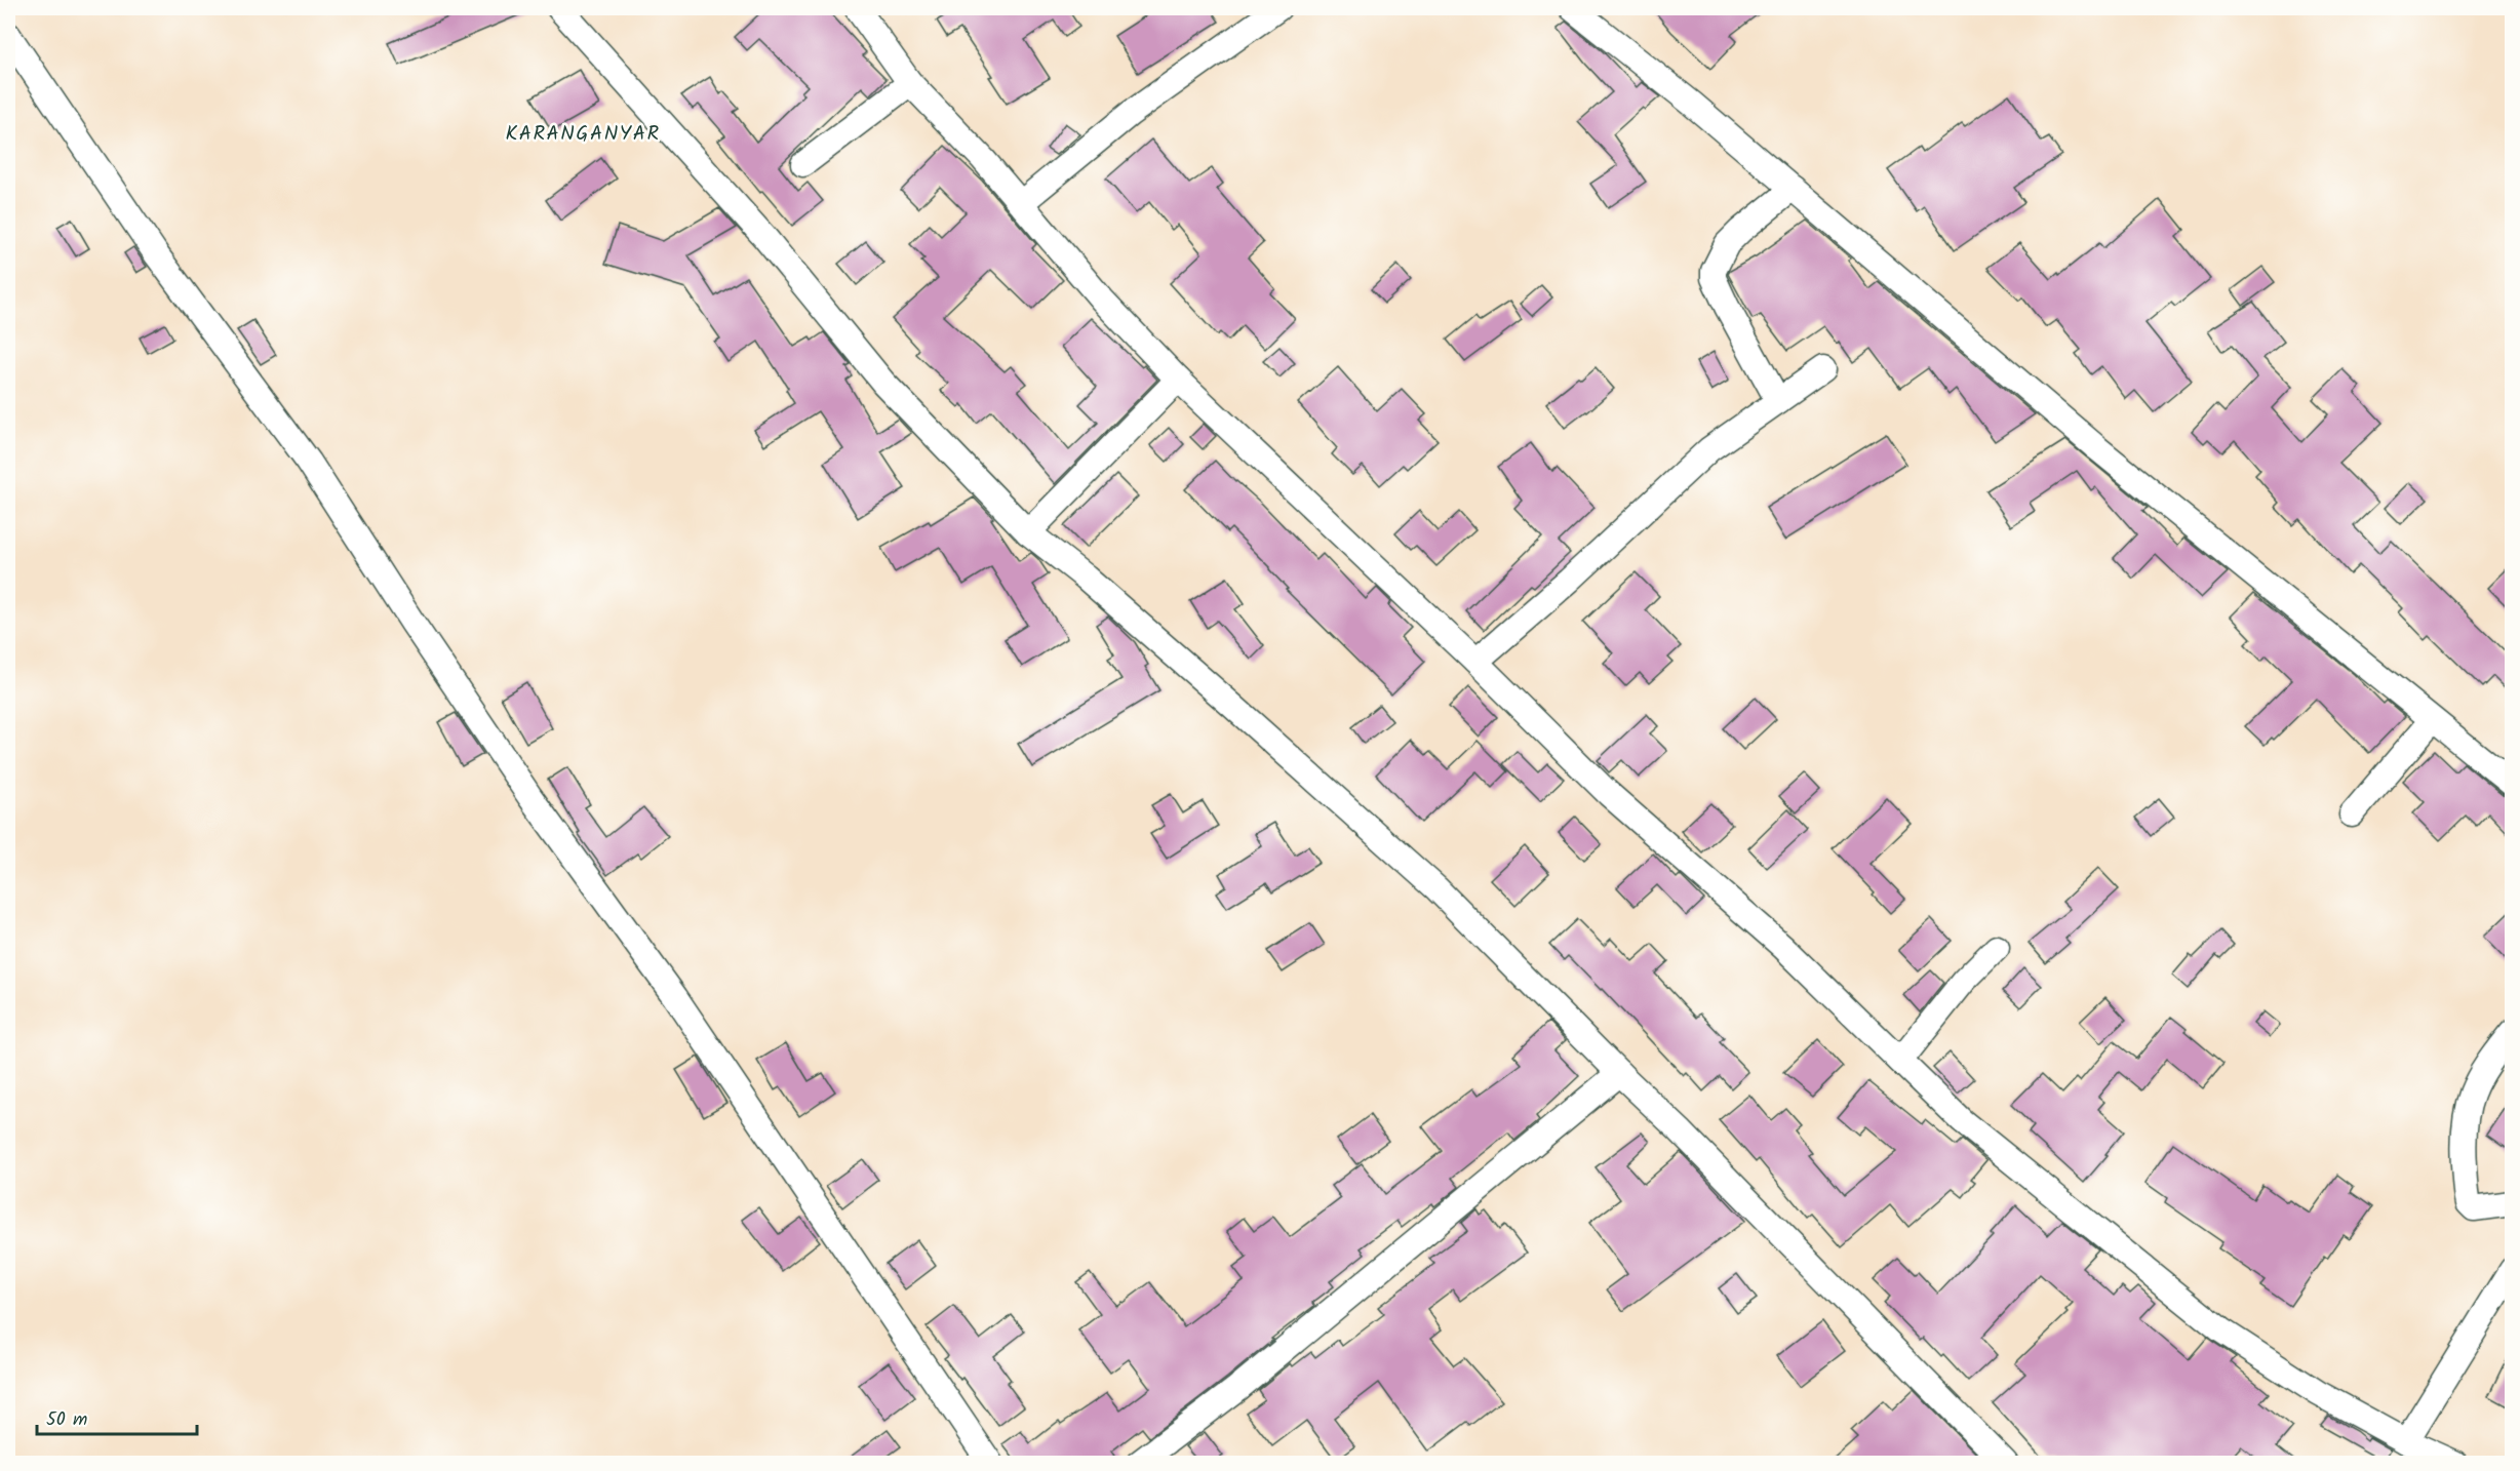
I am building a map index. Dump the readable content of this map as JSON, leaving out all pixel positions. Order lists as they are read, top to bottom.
{
  "districts": ["KARANGANYAR"],
  "scale_bar": "50 m"
}
